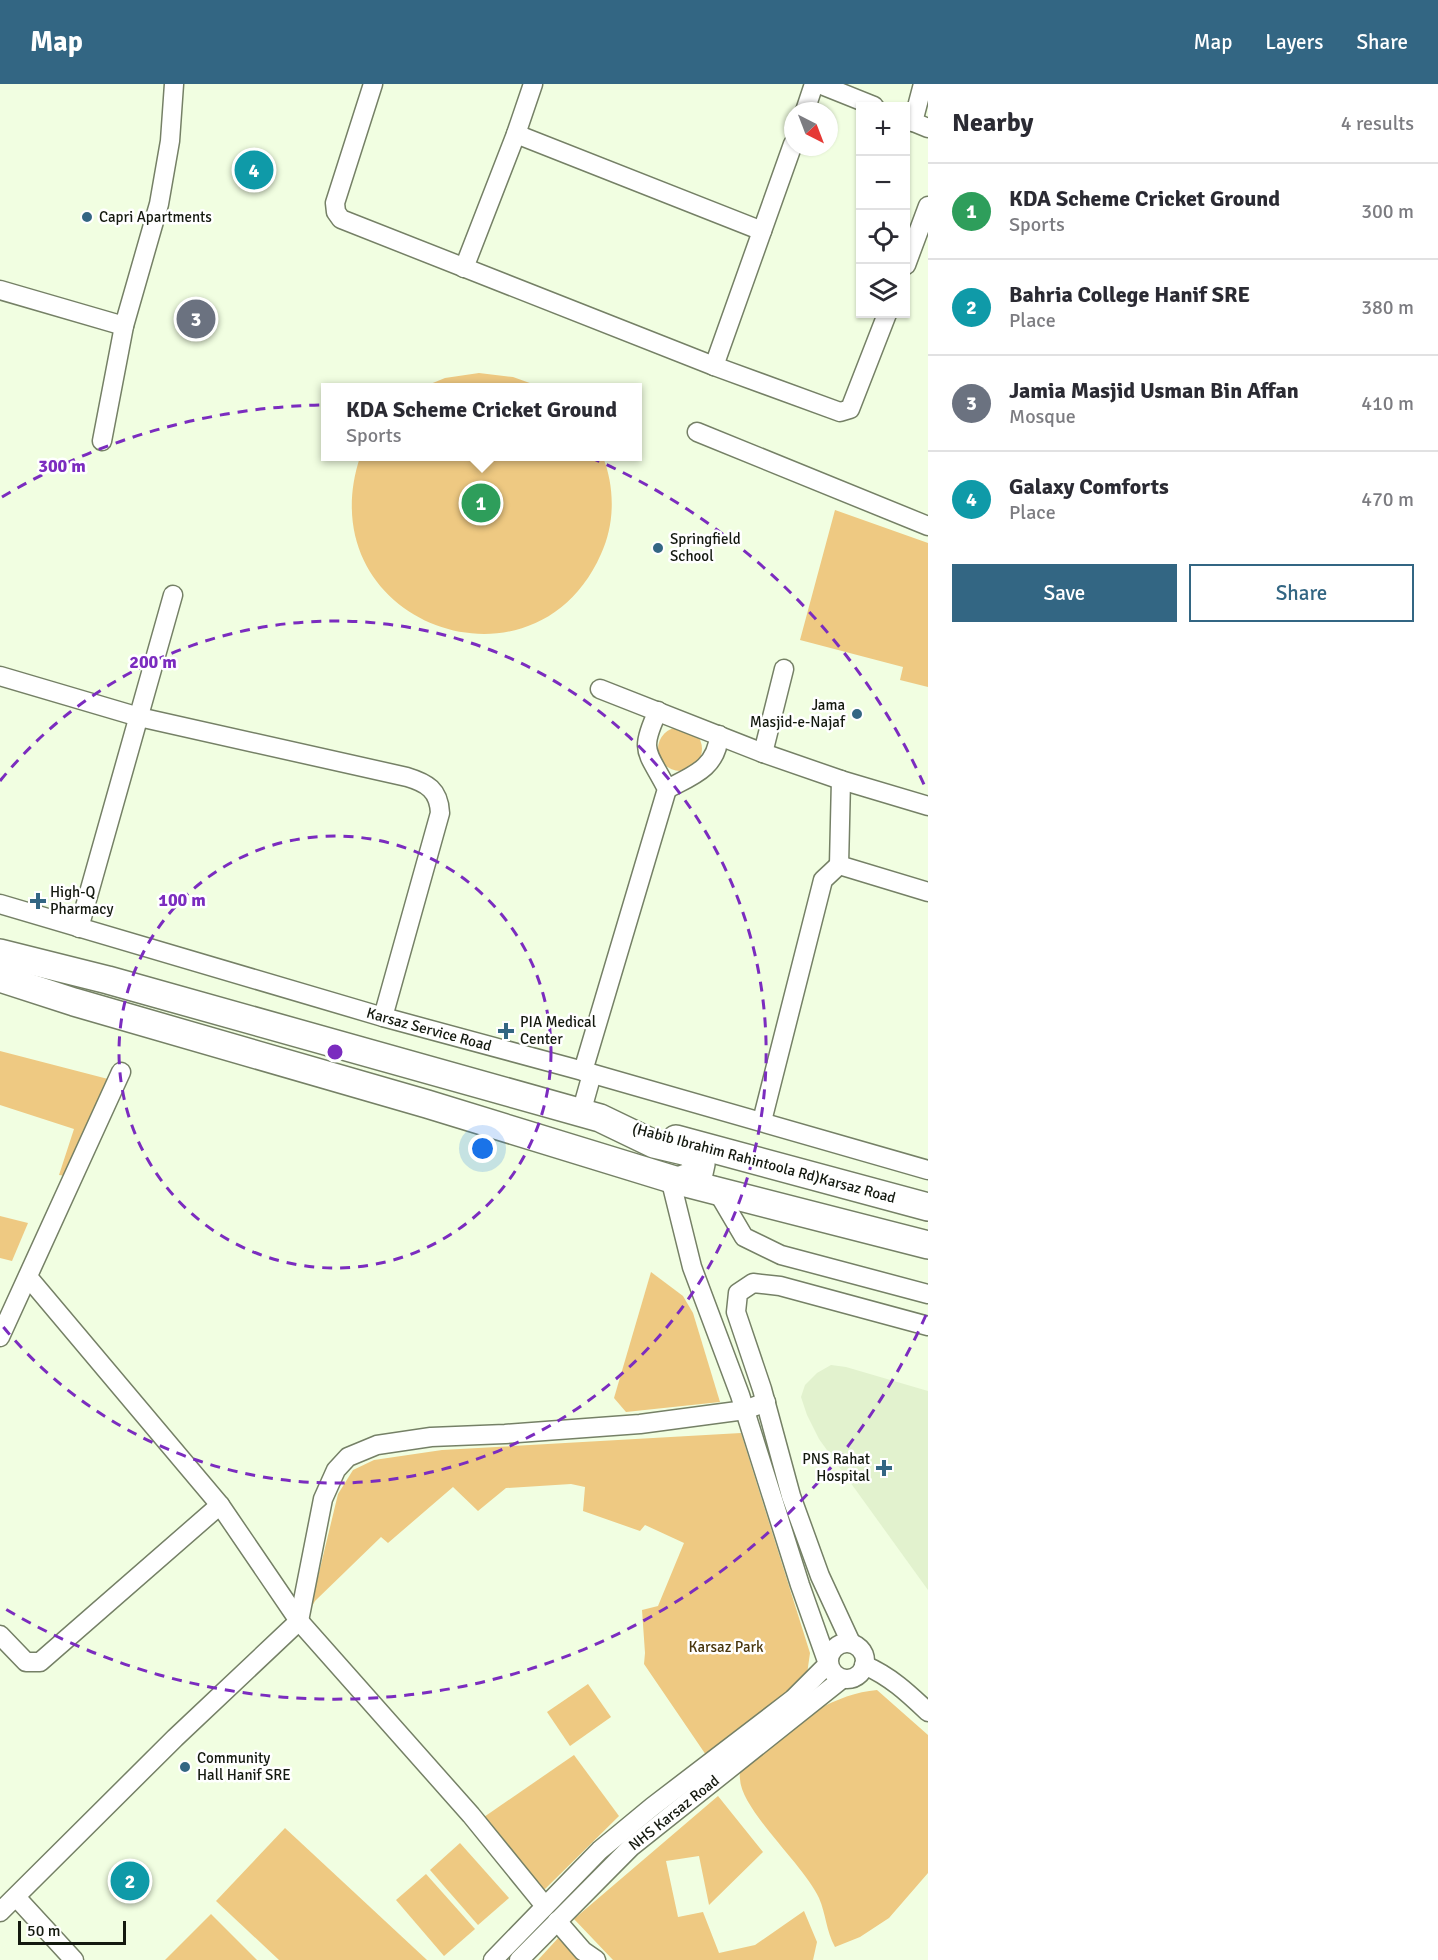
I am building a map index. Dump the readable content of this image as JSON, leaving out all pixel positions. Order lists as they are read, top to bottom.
{
  "streets": {
    "highway": ["(Habib Ibrahim Rahintoola Rd)Karsaz Road"],
    "street": ["Karsaz Service Road", "NHS Karsaz Road"]
  },
  "parks": ["Karsaz Park"],
  "places": {
    "other": [
      "Capri Apartments",
      "Springfield School",
      "Jama Masjid-e-Najaf",
      "Community Hall Hanif SRE"
    ],
    "health": ["High-Q Pharmacy", "PIA Medical Center", "PNS Rahat Hospital"]
  },
  "scale_bar": "50 m",
  "north": "bottom right",
  "page": {
    "header": "Map",
    "nav": ["Map", "Layers", "Share"],
    "heading": ["Nearby", "4 results"],
    "map_buttons": ["+", "−"],
    "pins": [
      "4",
      "3",
      "1",
      "2"
    ],
    "list": [
      {
        "mark": "1",
        "name": "KDA Scheme Cricket Ground",
        "note": "Sports",
        "value": "300 m"
      },
      {
        "mark": "2",
        "name": "Bahria College Hanif SRE",
        "note": "Place",
        "value": "380 m"
      },
      {
        "mark": "3",
        "name": "Jamia Masjid Usman Bin Affan",
        "note": "Mosque",
        "value": "410 m"
      },
      {
        "mark": "4",
        "name": "Galaxy Comforts",
        "note": "Place",
        "value": "470 m"
      }
    ],
    "popup": ["KDA Scheme Cricket Ground", "Sports"],
    "buttons": ["Save", "Share"],
    "scale": "50 m"
  },
  "rings": ["300 m", "200 m", "100 m"]
}
